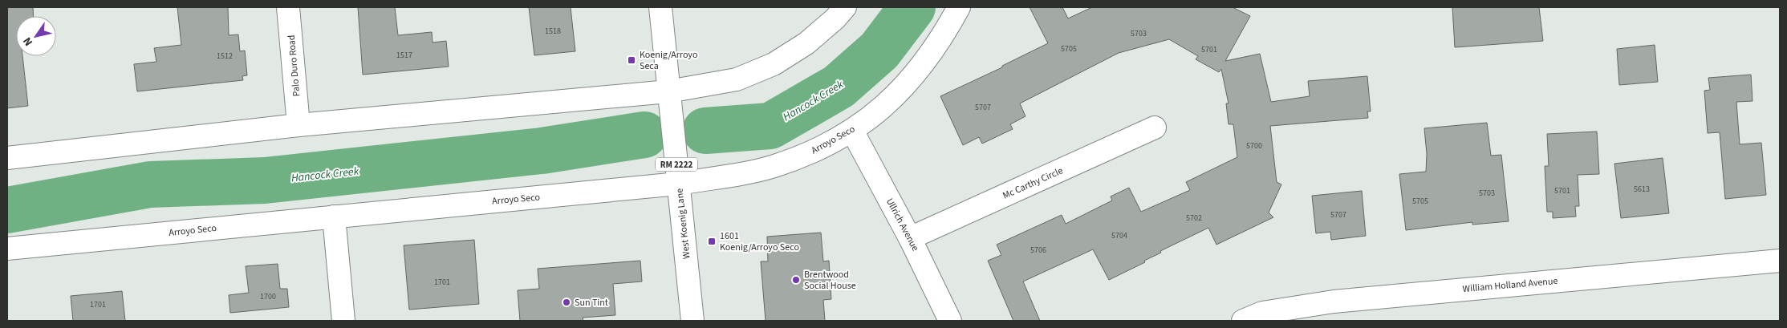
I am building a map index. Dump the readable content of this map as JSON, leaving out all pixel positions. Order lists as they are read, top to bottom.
{
  "streets": {
    "street": [
      "Palo Duro Road",
      "Arroyo Seco",
      "RM 2222",
      "Mc Carthy Circle",
      "West Koenig Lane",
      "Ullrich Avenue",
      "William Holland Avenue"
    ]
  },
  "crossings": [
    ["Arroyo Seco", "West Koenig Lane"],
    ["Arroyo Seco", "Ullrich Avenue"],
    ["Mc Carthy Circle", "Ullrich Avenue"]
  ],
  "water": ["Hancock Creek"],
  "places": {
    "transit": ["Koenig/Arroyo Seca", "1601 Koenig/Arroyo Seco"],
    "other": ["Brentwood Social House", "Sun Tint"]
  },
  "house_numbers": [
    "1518",
    "5703",
    "5705",
    "5701",
    "1517",
    "1512",
    "5707",
    "5700",
    "5613",
    "5701",
    "5703",
    "5705",
    "5707",
    "5702",
    "5704",
    "5706",
    "1701",
    "1700",
    "1701"
  ],
  "north": "bottom left"
}
